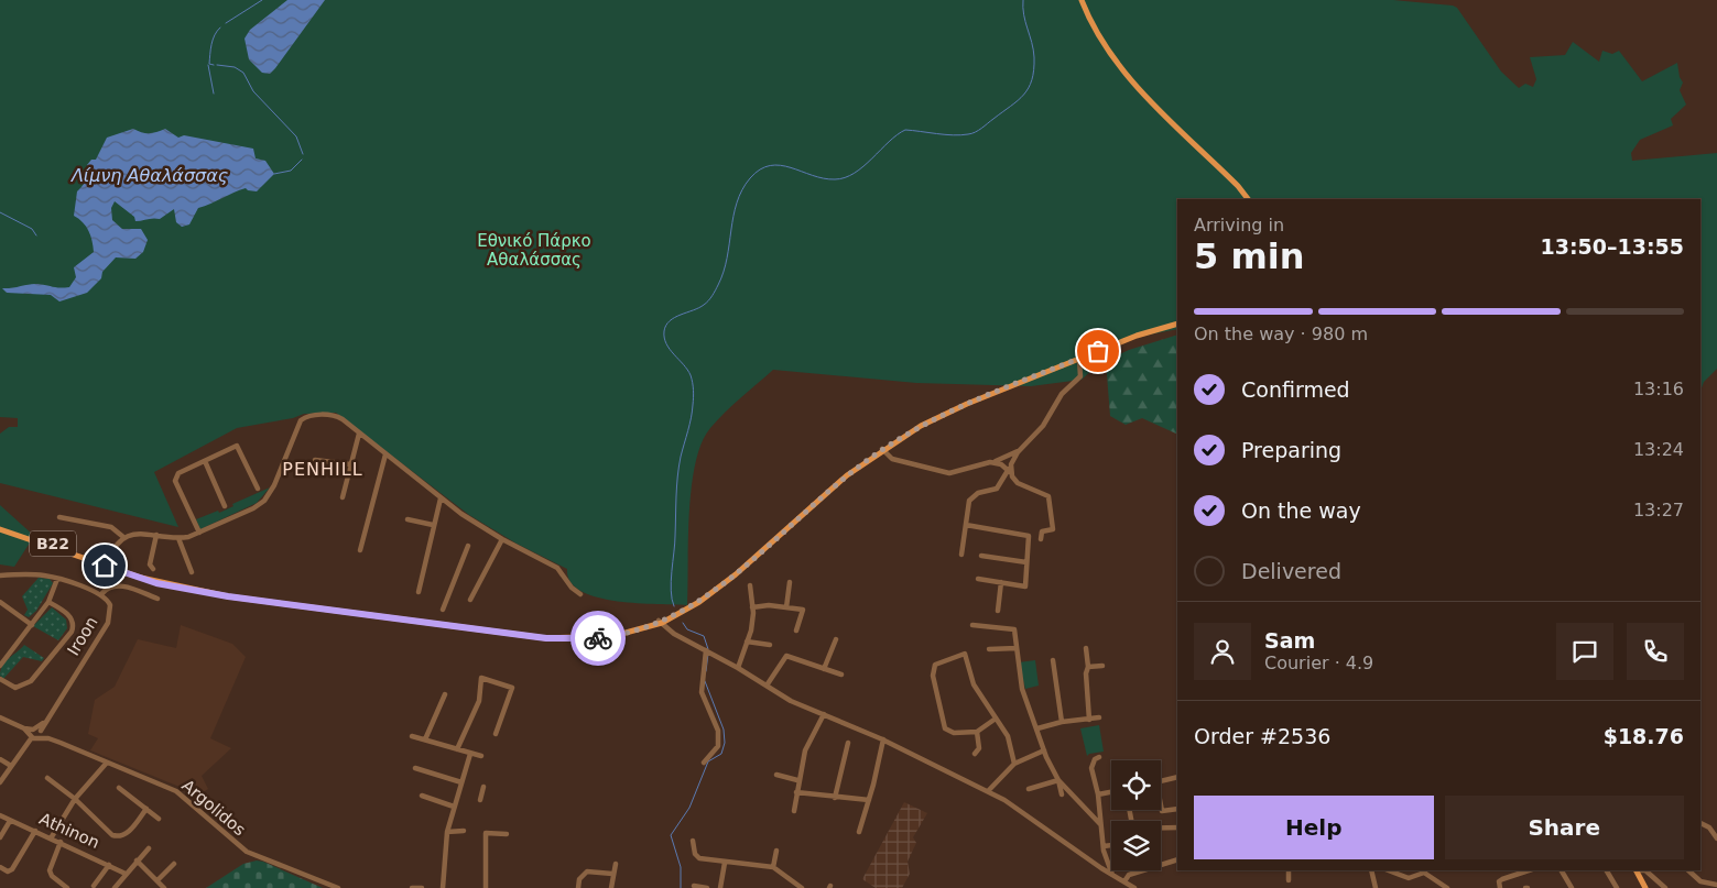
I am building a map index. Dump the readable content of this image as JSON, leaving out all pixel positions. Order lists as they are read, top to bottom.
{
  "streets": {
    "main road": ["B22"],
    "street": ["Iroon", "Argolidos", "Athinon"]
  },
  "crossings": [
    ["Iroon", "Argolidos"]
  ],
  "districts": ["PENHILL"],
  "water": ["Λίμνη Αθαλάσσας"],
  "parks": ["Εθνικό Πάρκο Αθαλάσσας"],
  "page": {
    "heading": ["5 min", "Arriving in", "13:50–13:55"],
    "panel": [
      "Sam",
      "Courier · 4.9",
      "Order #2536",
      "$18.76"
    ],
    "bar": "On the way · 980 m",
    "list": [
      ["Confirmed", "13:16"],
      ["Preparing", "13:24"],
      ["On the way", "13:27"],
      "Delivered"
    ],
    "buttons": ["Help", "Share"]
  }
}
